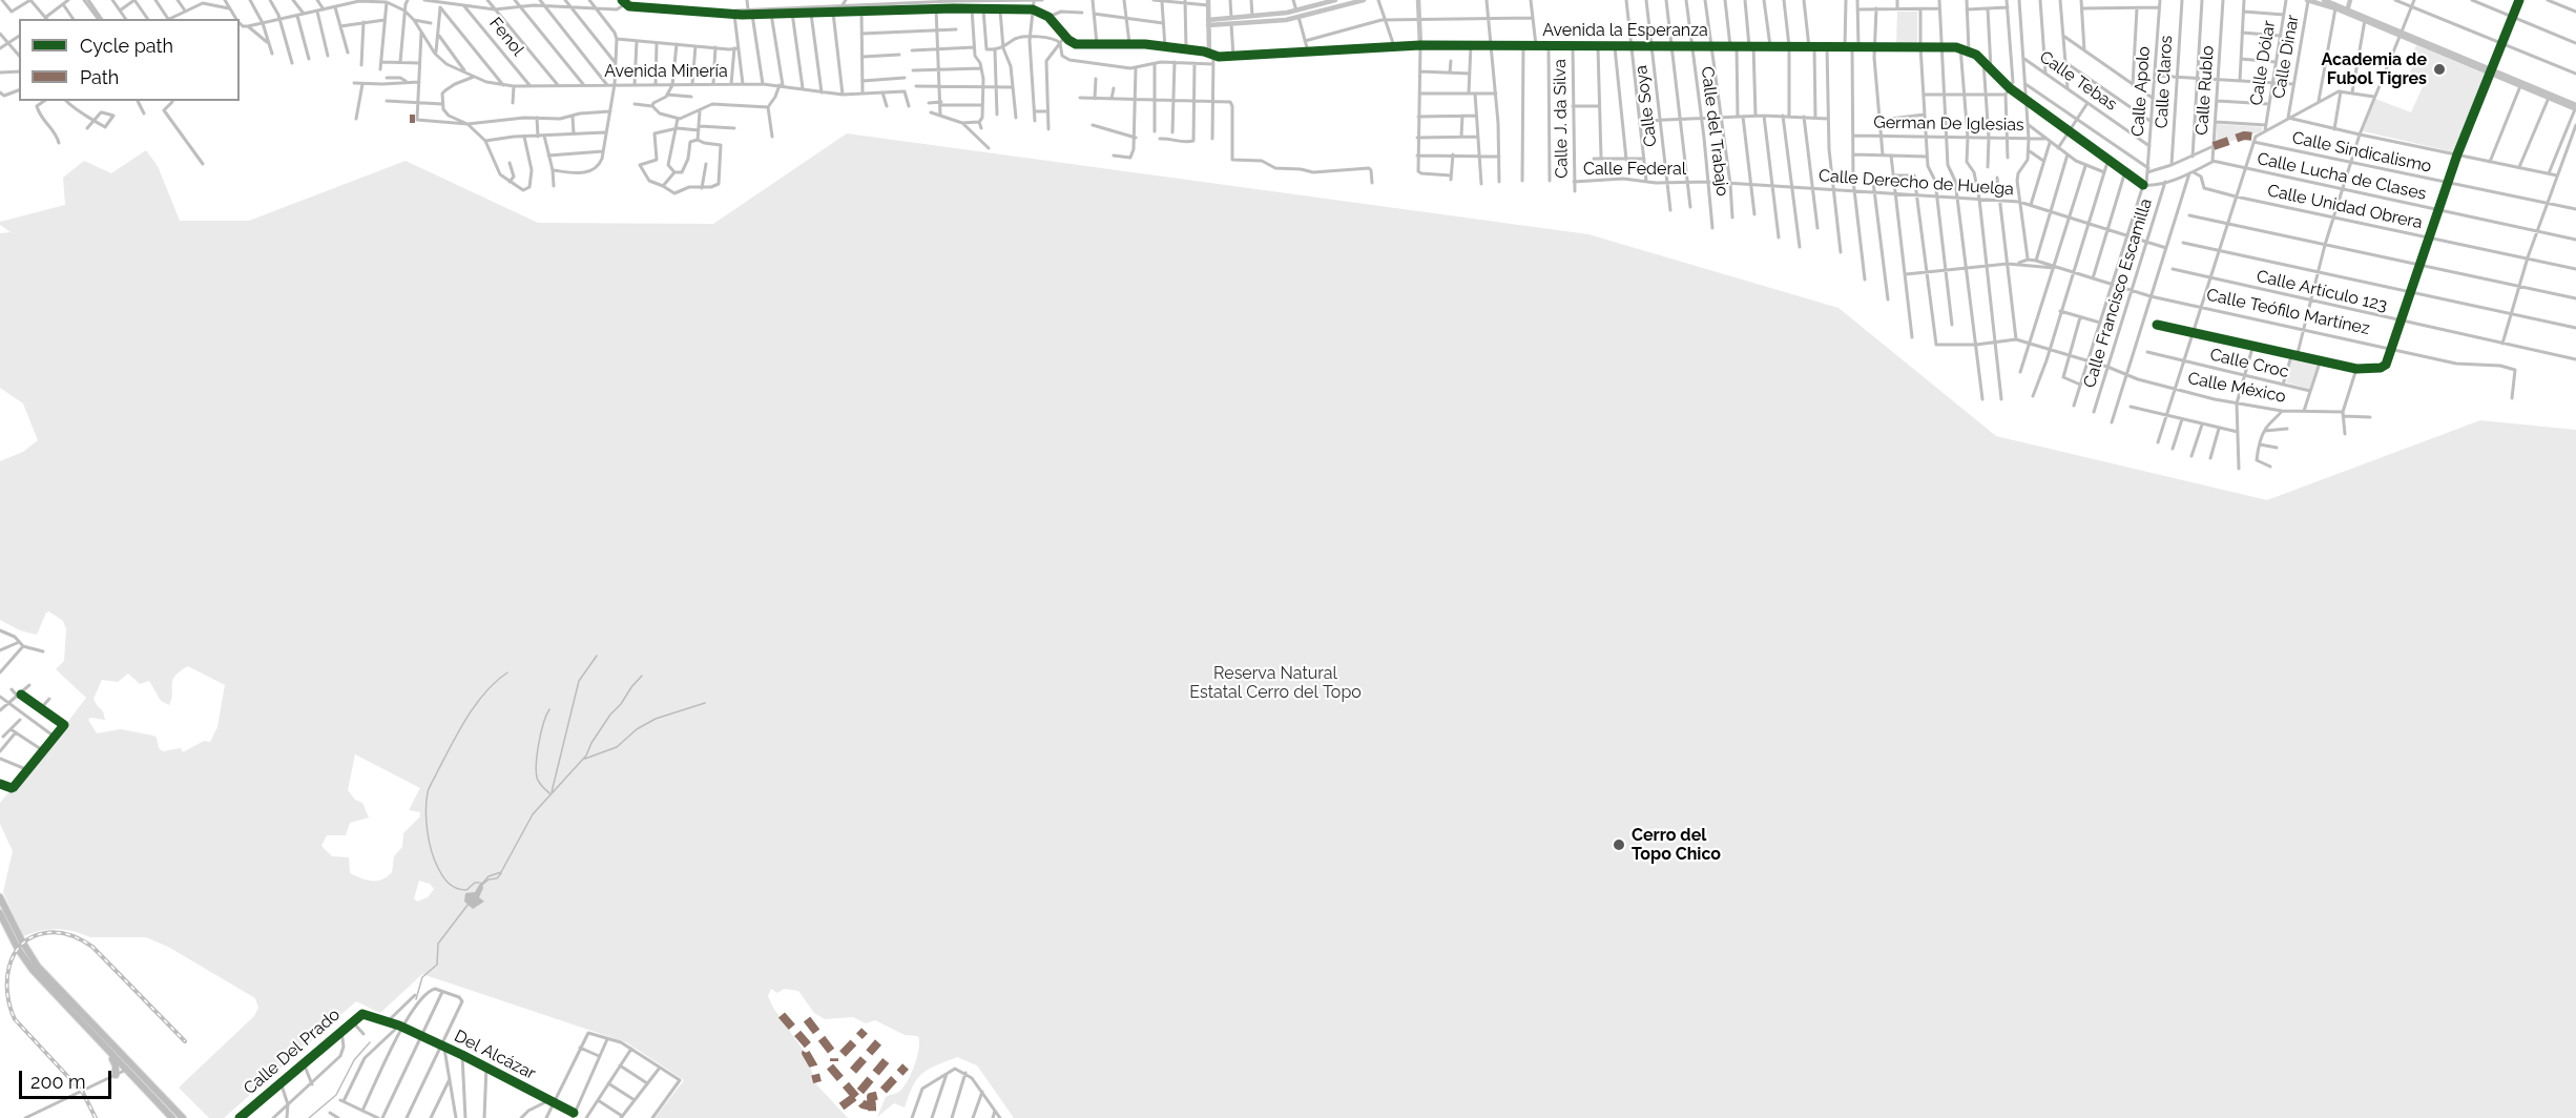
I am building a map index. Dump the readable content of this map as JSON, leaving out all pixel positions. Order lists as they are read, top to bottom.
{
  "streets": {
    "street": [
      "Avenida la Esperanza",
      "Fenol",
      "Calle Dinar",
      "Calle Dólar",
      "Avenida Minería",
      "Calle Tebas",
      "Calle Claros",
      "Calle Rublo",
      "Calle Apolo",
      "Calle Soya",
      "Calle J. da Silva",
      "German De Iglesias",
      "Calle del Trabajo",
      "Calle Sindicalismo",
      "Calle Federal",
      "Calle Lucha de Clases",
      "Calle Derecho de Huelga",
      "Calle Unidad Obrera",
      "Calle Artículo 123",
      "Calle Francisco Escamilla",
      "Calle Teófilo Martínez",
      "Calle Croc",
      "Calle México",
      "Calle Del Prado",
      "Del Alcázar"
    ]
  },
  "crossings": [
    ["Avenida la Esperanza", "Calle Rublo"],
    ["Avenida la Esperanza", "Calle Apolo"],
    ["Avenida la Esperanza", "Calle Soya"],
    ["Avenida la Esperanza", "Calle J. da Silva"],
    ["Avenida la Esperanza", "Calle del Trabajo"],
    ["Fenol", "Avenida Minería"],
    ["Calle Tebas", "Calle Apolo"],
    ["Calle Rublo", "Calle Apolo"],
    ["Calle Rublo", "Calle Lucha de Clases"],
    ["Calle Rublo", "Calle Unidad Obrera"],
    ["Calle Rublo", "Calle Francisco Escamilla"],
    ["Calle Apolo", "Calle Derecho de Huelga"],
    ["Calle Apolo", "Calle Teófilo Martínez"],
    ["Calle Apolo", "Calle México"],
    ["Calle Soya", "Calle Federal"],
    ["Calle J. da Silva", "Calle Federal"],
    ["Calle del Trabajo", "Calle Federal"],
    ["Calle Federal", "Calle Derecho de Huelga"],
    ["Calle Derecho de Huelga", "Calle Francisco Escamilla"],
    ["Calle Francisco Escamilla", "Calle Teófilo Martínez"],
    ["Calle Francisco Escamilla", "Calle México"],
    ["Calle Del Prado", "Del Alcázar"]
  ],
  "parks": ["Reserva Natural Estatal Cerro del Topo"],
  "places": ["Academia de Fubol Tigres", "Cerro del Topo Chico"],
  "legend": ["Cycle path", "Path"],
  "scale_bar": "200 m"
}
